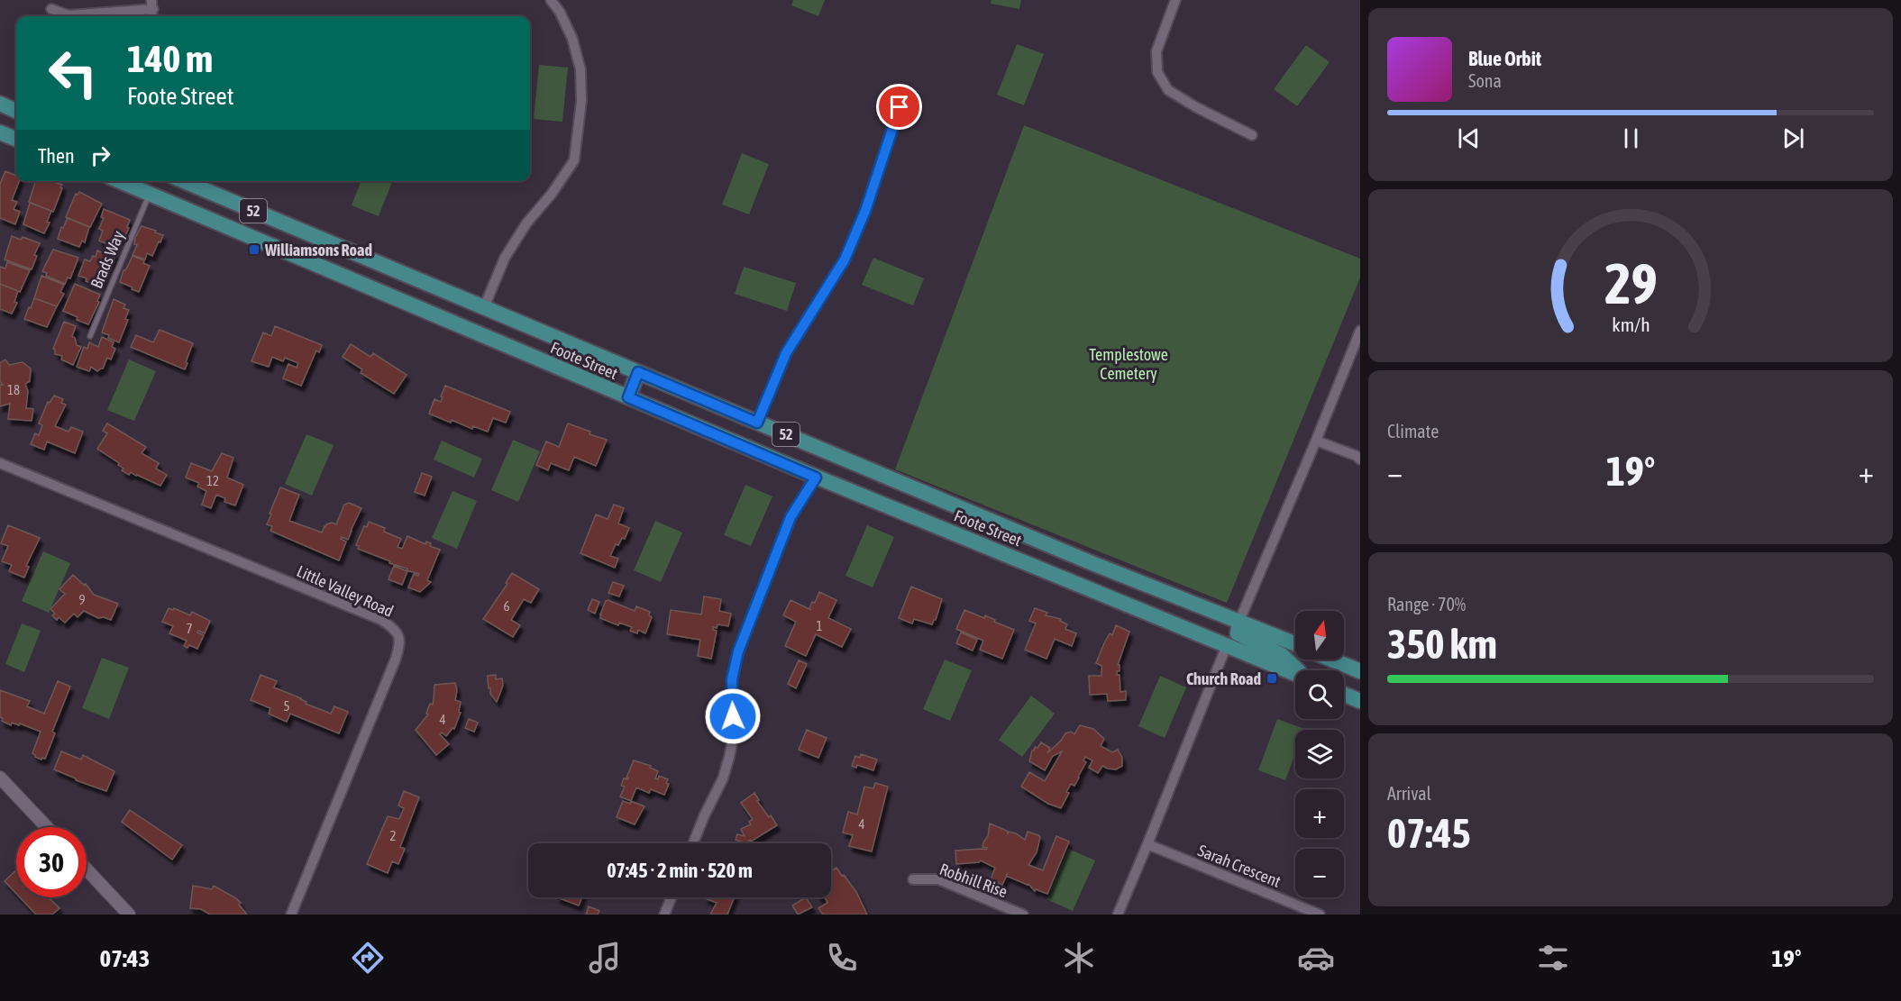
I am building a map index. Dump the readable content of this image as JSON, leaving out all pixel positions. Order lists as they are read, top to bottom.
{
  "streets": {
    "main road": ["52", "Foote Street"],
    "street": ["Little Valley Road", "Sarah Crescent", "Robhill Rise"],
    "lane": ["Brads Way"]
  },
  "crossings": [
    ["52", "Foote Street"],
    ["Brads Way", "Foote Street"]
  ],
  "parks": ["Templestowe Cemetery"],
  "places": {
    "transit": ["Williamsons Road", "Church Road"]
  },
  "house_numbers": [
    "18",
    "12",
    "9",
    "6",
    "1",
    "7",
    "5",
    "4",
    "4",
    "2"
  ],
  "north": "top",
  "page": {
    "turn": ["140 m", "Foote Street"],
    "song": ["Blue Orbit", "Sona"],
    "then": "Then",
    "tile": [
      "Climate",
      ["Range · 70%", "350 km"],
      ["Arrival", "07:45"]
    ],
    "heat": ["−", "19°", "+"],
    "map_buttons": ["+", "−"],
    "limit": "30",
    "trip": "07:45 · 2 min · 520 m",
    "tabs": ["07:43", "19°"],
    "gauge": ["29", "km/h"]
  }
}
